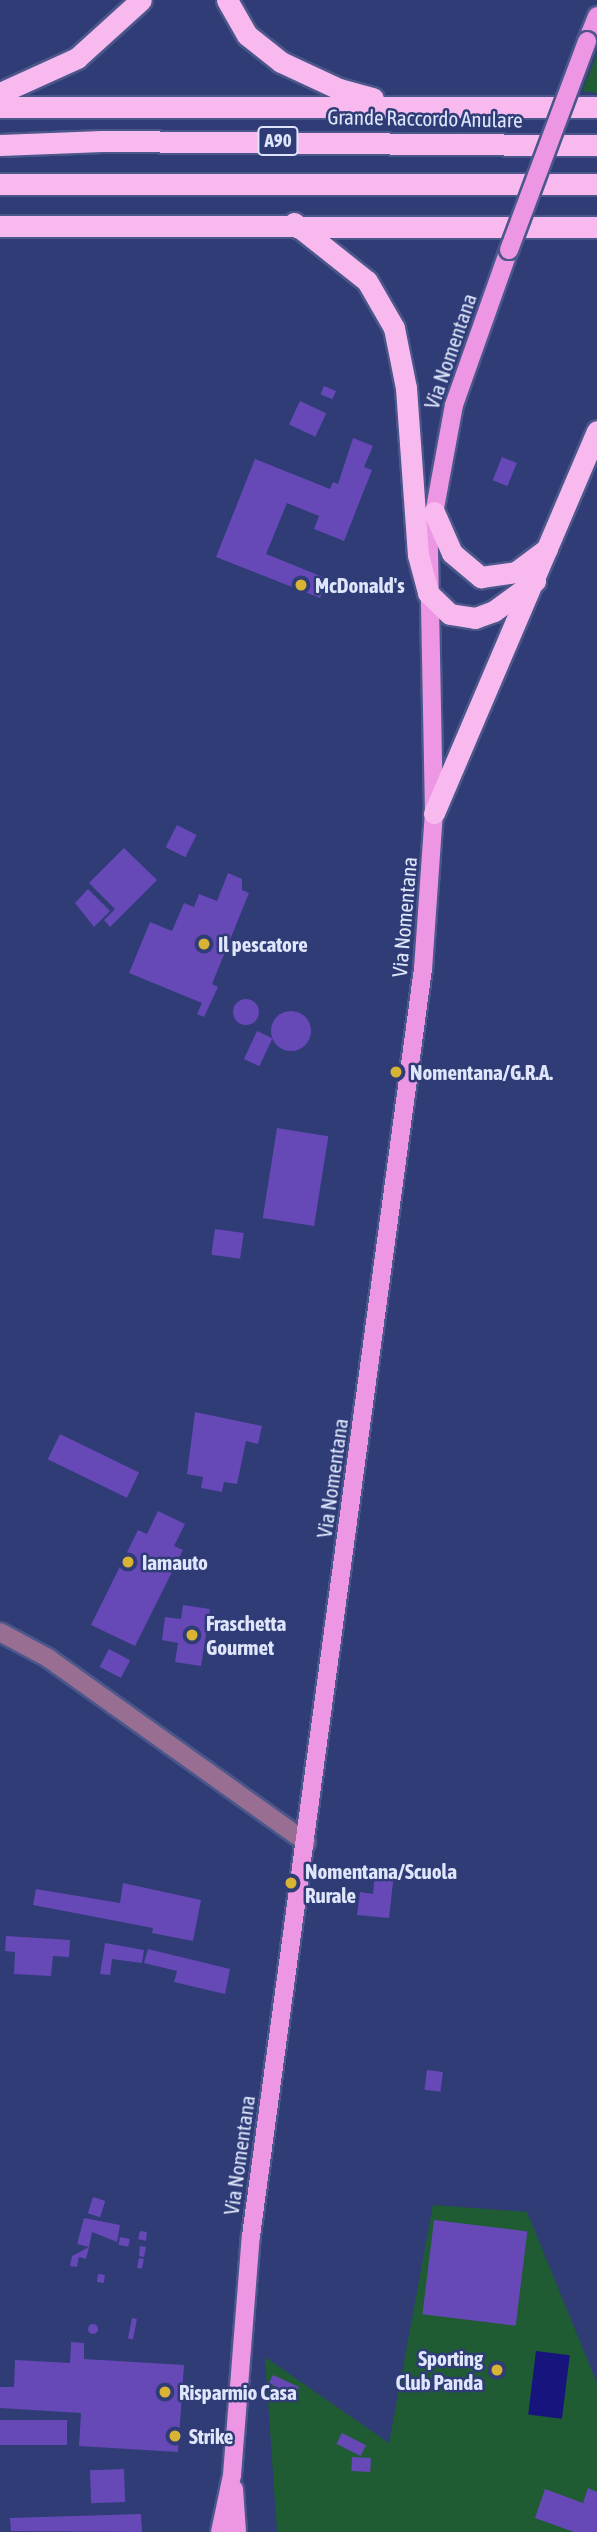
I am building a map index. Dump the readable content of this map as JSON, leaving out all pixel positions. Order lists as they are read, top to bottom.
{
  "streets": {
    "highway": ["Grande Raccordo Anulare", "A90"],
    "main road": ["Via Nomentana"]
  },
  "places": [
    "McDonald's",
    "Il pescatore",
    "Nomentana/G.R.A.",
    "Iamauto",
    "Fraschetta Gourmet",
    "Nomentana/Scuola Rurale",
    "Sporting Club Panda",
    "Risparmio Casa",
    "Strike"
  ]
}
